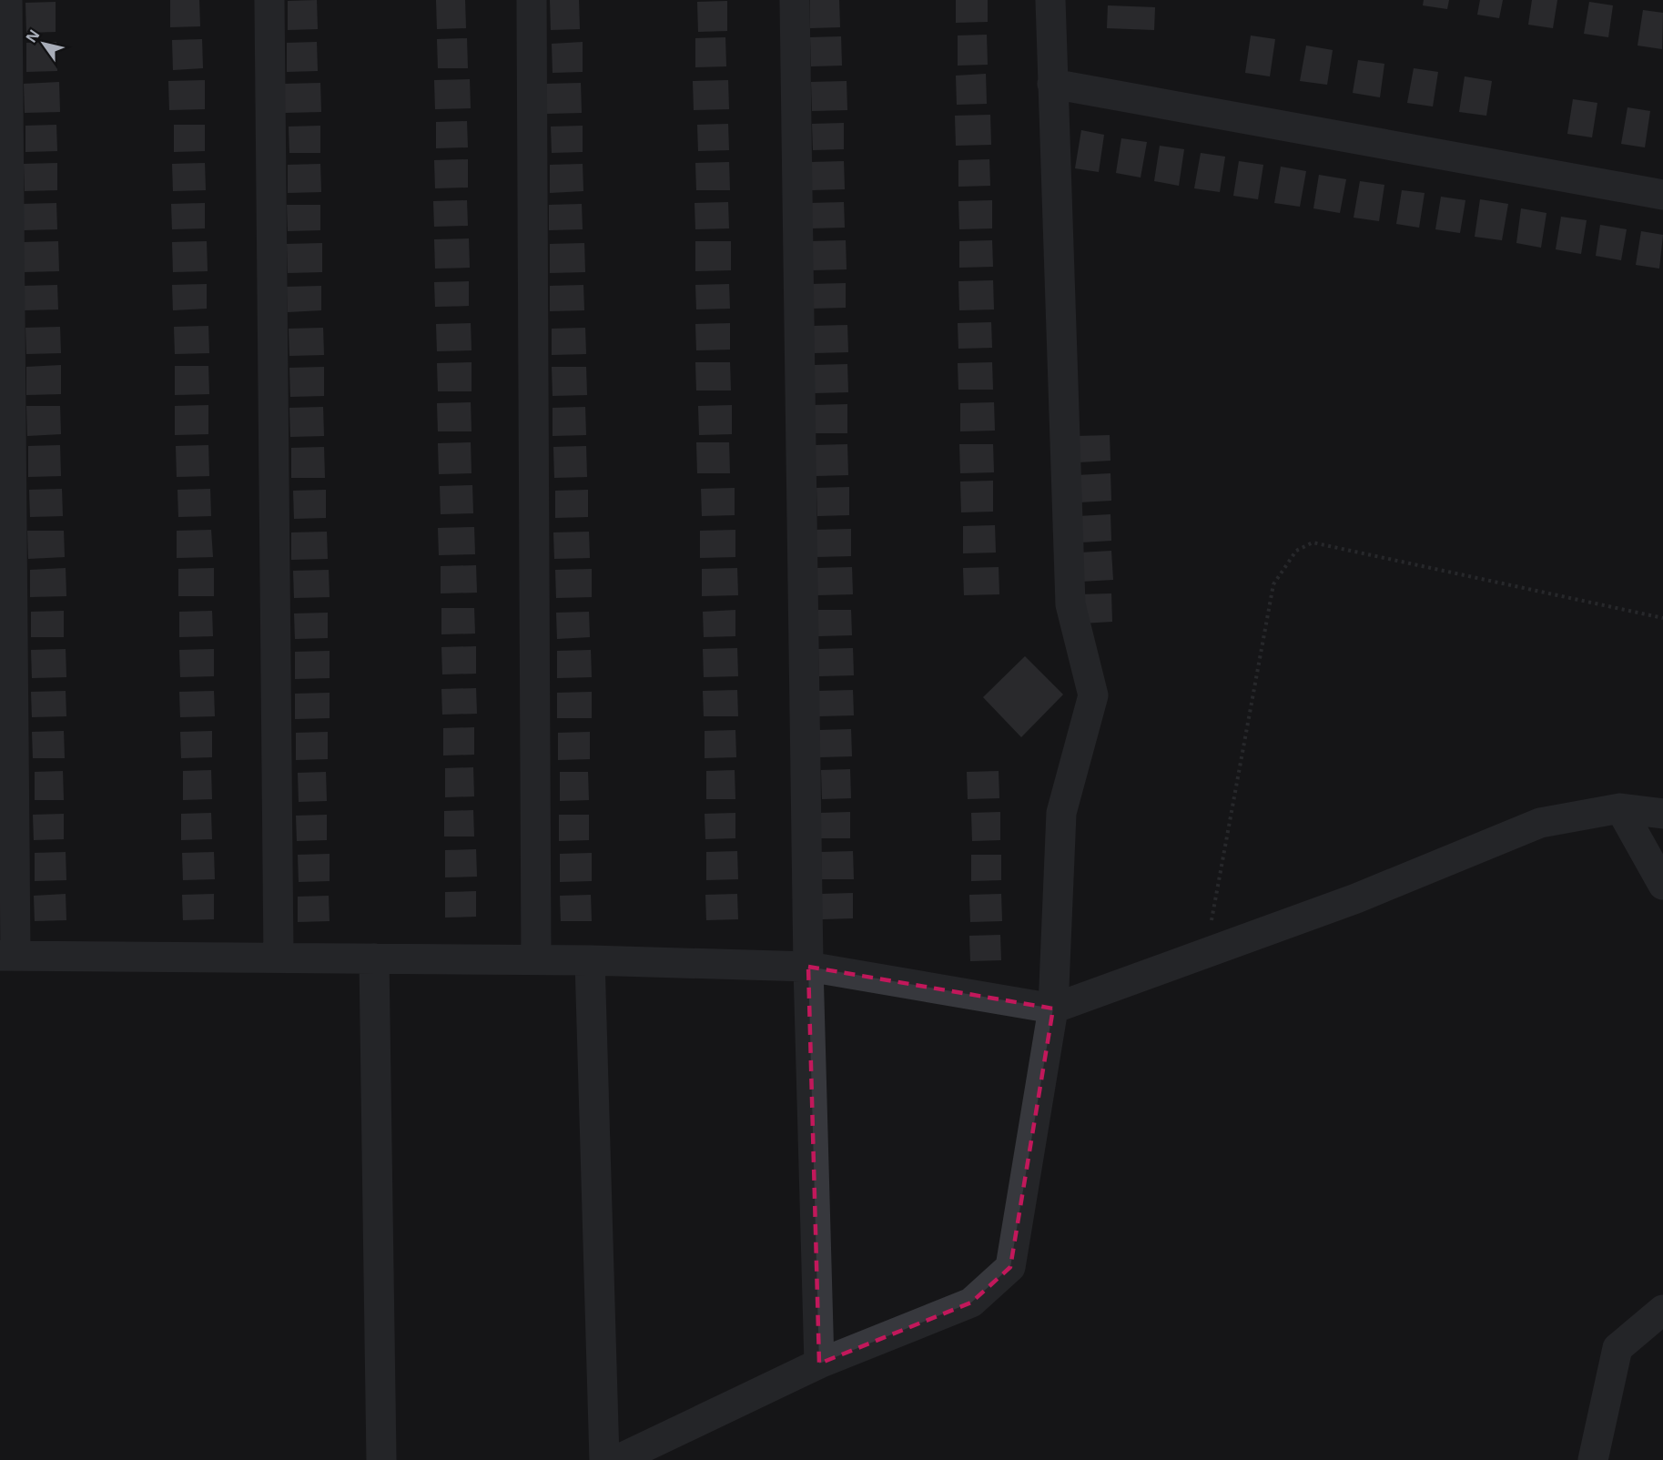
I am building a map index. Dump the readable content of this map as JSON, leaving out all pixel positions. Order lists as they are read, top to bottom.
{
  "north": "top left"
}
